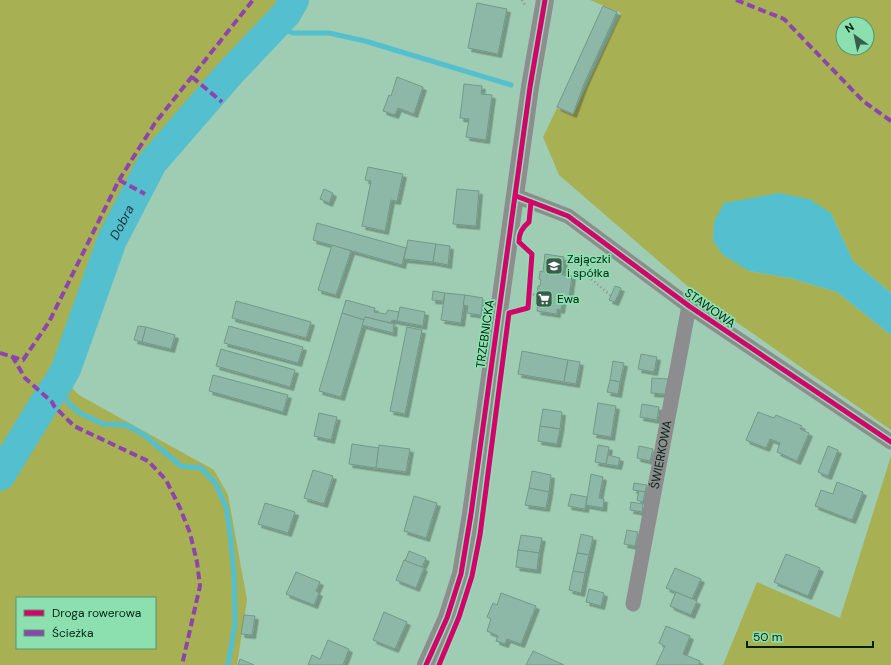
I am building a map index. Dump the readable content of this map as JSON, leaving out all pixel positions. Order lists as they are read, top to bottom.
{
  "streets": {
    "street": ["STAWOWA", "TRZEBNICKA", "ŚWIERKOWA"]
  },
  "crossings": [
    ["STAWOWA", "TRZEBNICKA"],
    ["STAWOWA", "ŚWIERKOWA"]
  ],
  "water": ["Dobra"],
  "places": {
    "school or university": ["Zajączki i spółka"],
    "supermarket": ["Ewa"]
  },
  "legend": ["Droga rowerowa", "Ścieżka"],
  "scale_bar": "50 m",
  "north": "top left"
}
